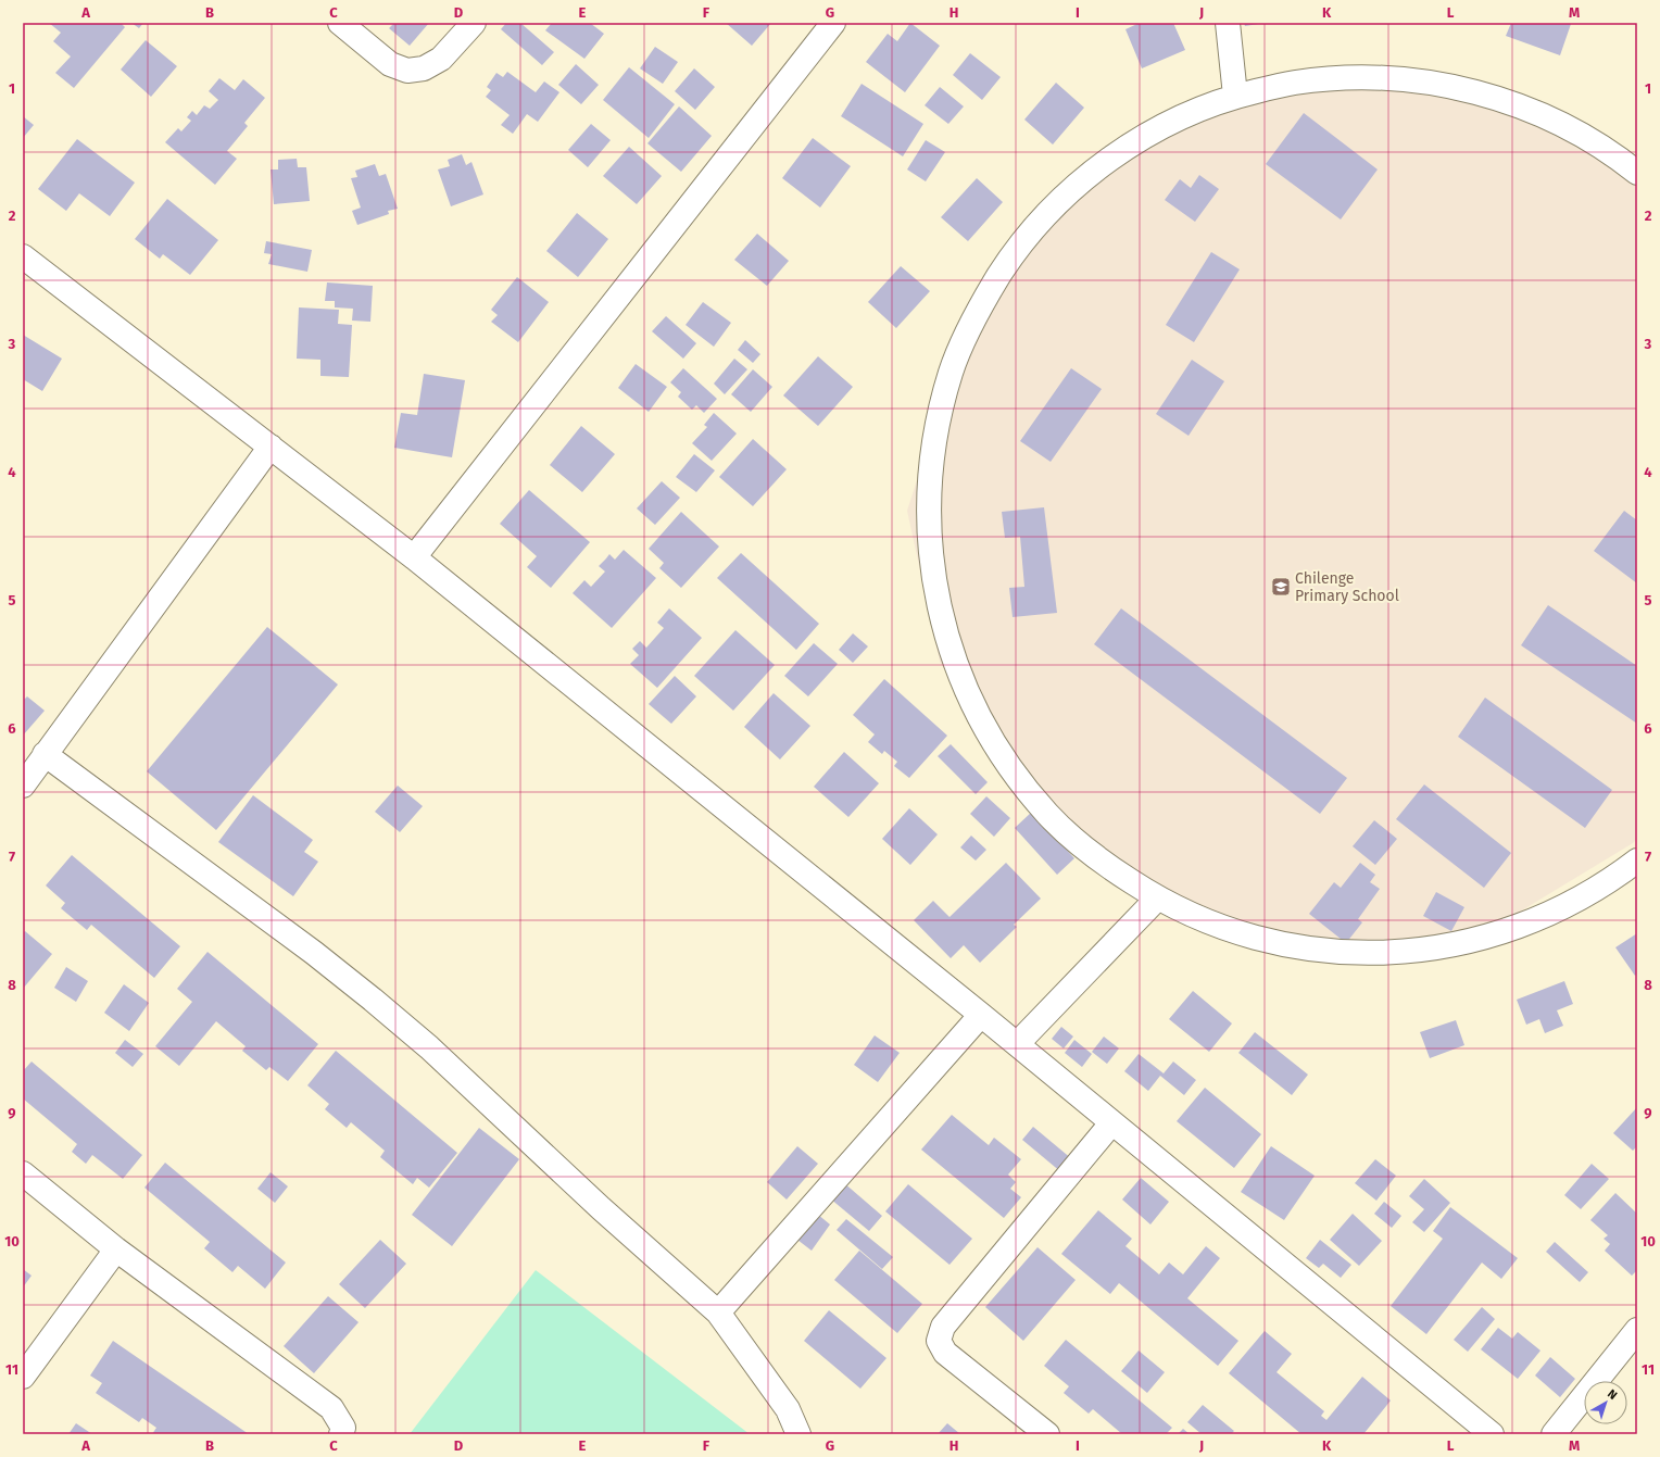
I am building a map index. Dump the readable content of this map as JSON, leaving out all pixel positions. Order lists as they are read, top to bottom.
{
  "places": {
    "school or university": ["Chilenge Primary School"]
  },
  "north": "top right",
  "grid": {
    "columns": [
      "A",
      "B",
      "C",
      "D",
      "E",
      "F",
      "G",
      "H",
      "I",
      "J",
      "K",
      "L",
      "M"
    ],
    "rows": [
      "1",
      "2",
      "3",
      "4",
      "5",
      "6",
      "7",
      "8",
      "9",
      "10",
      "11"
    ]
  }
}
